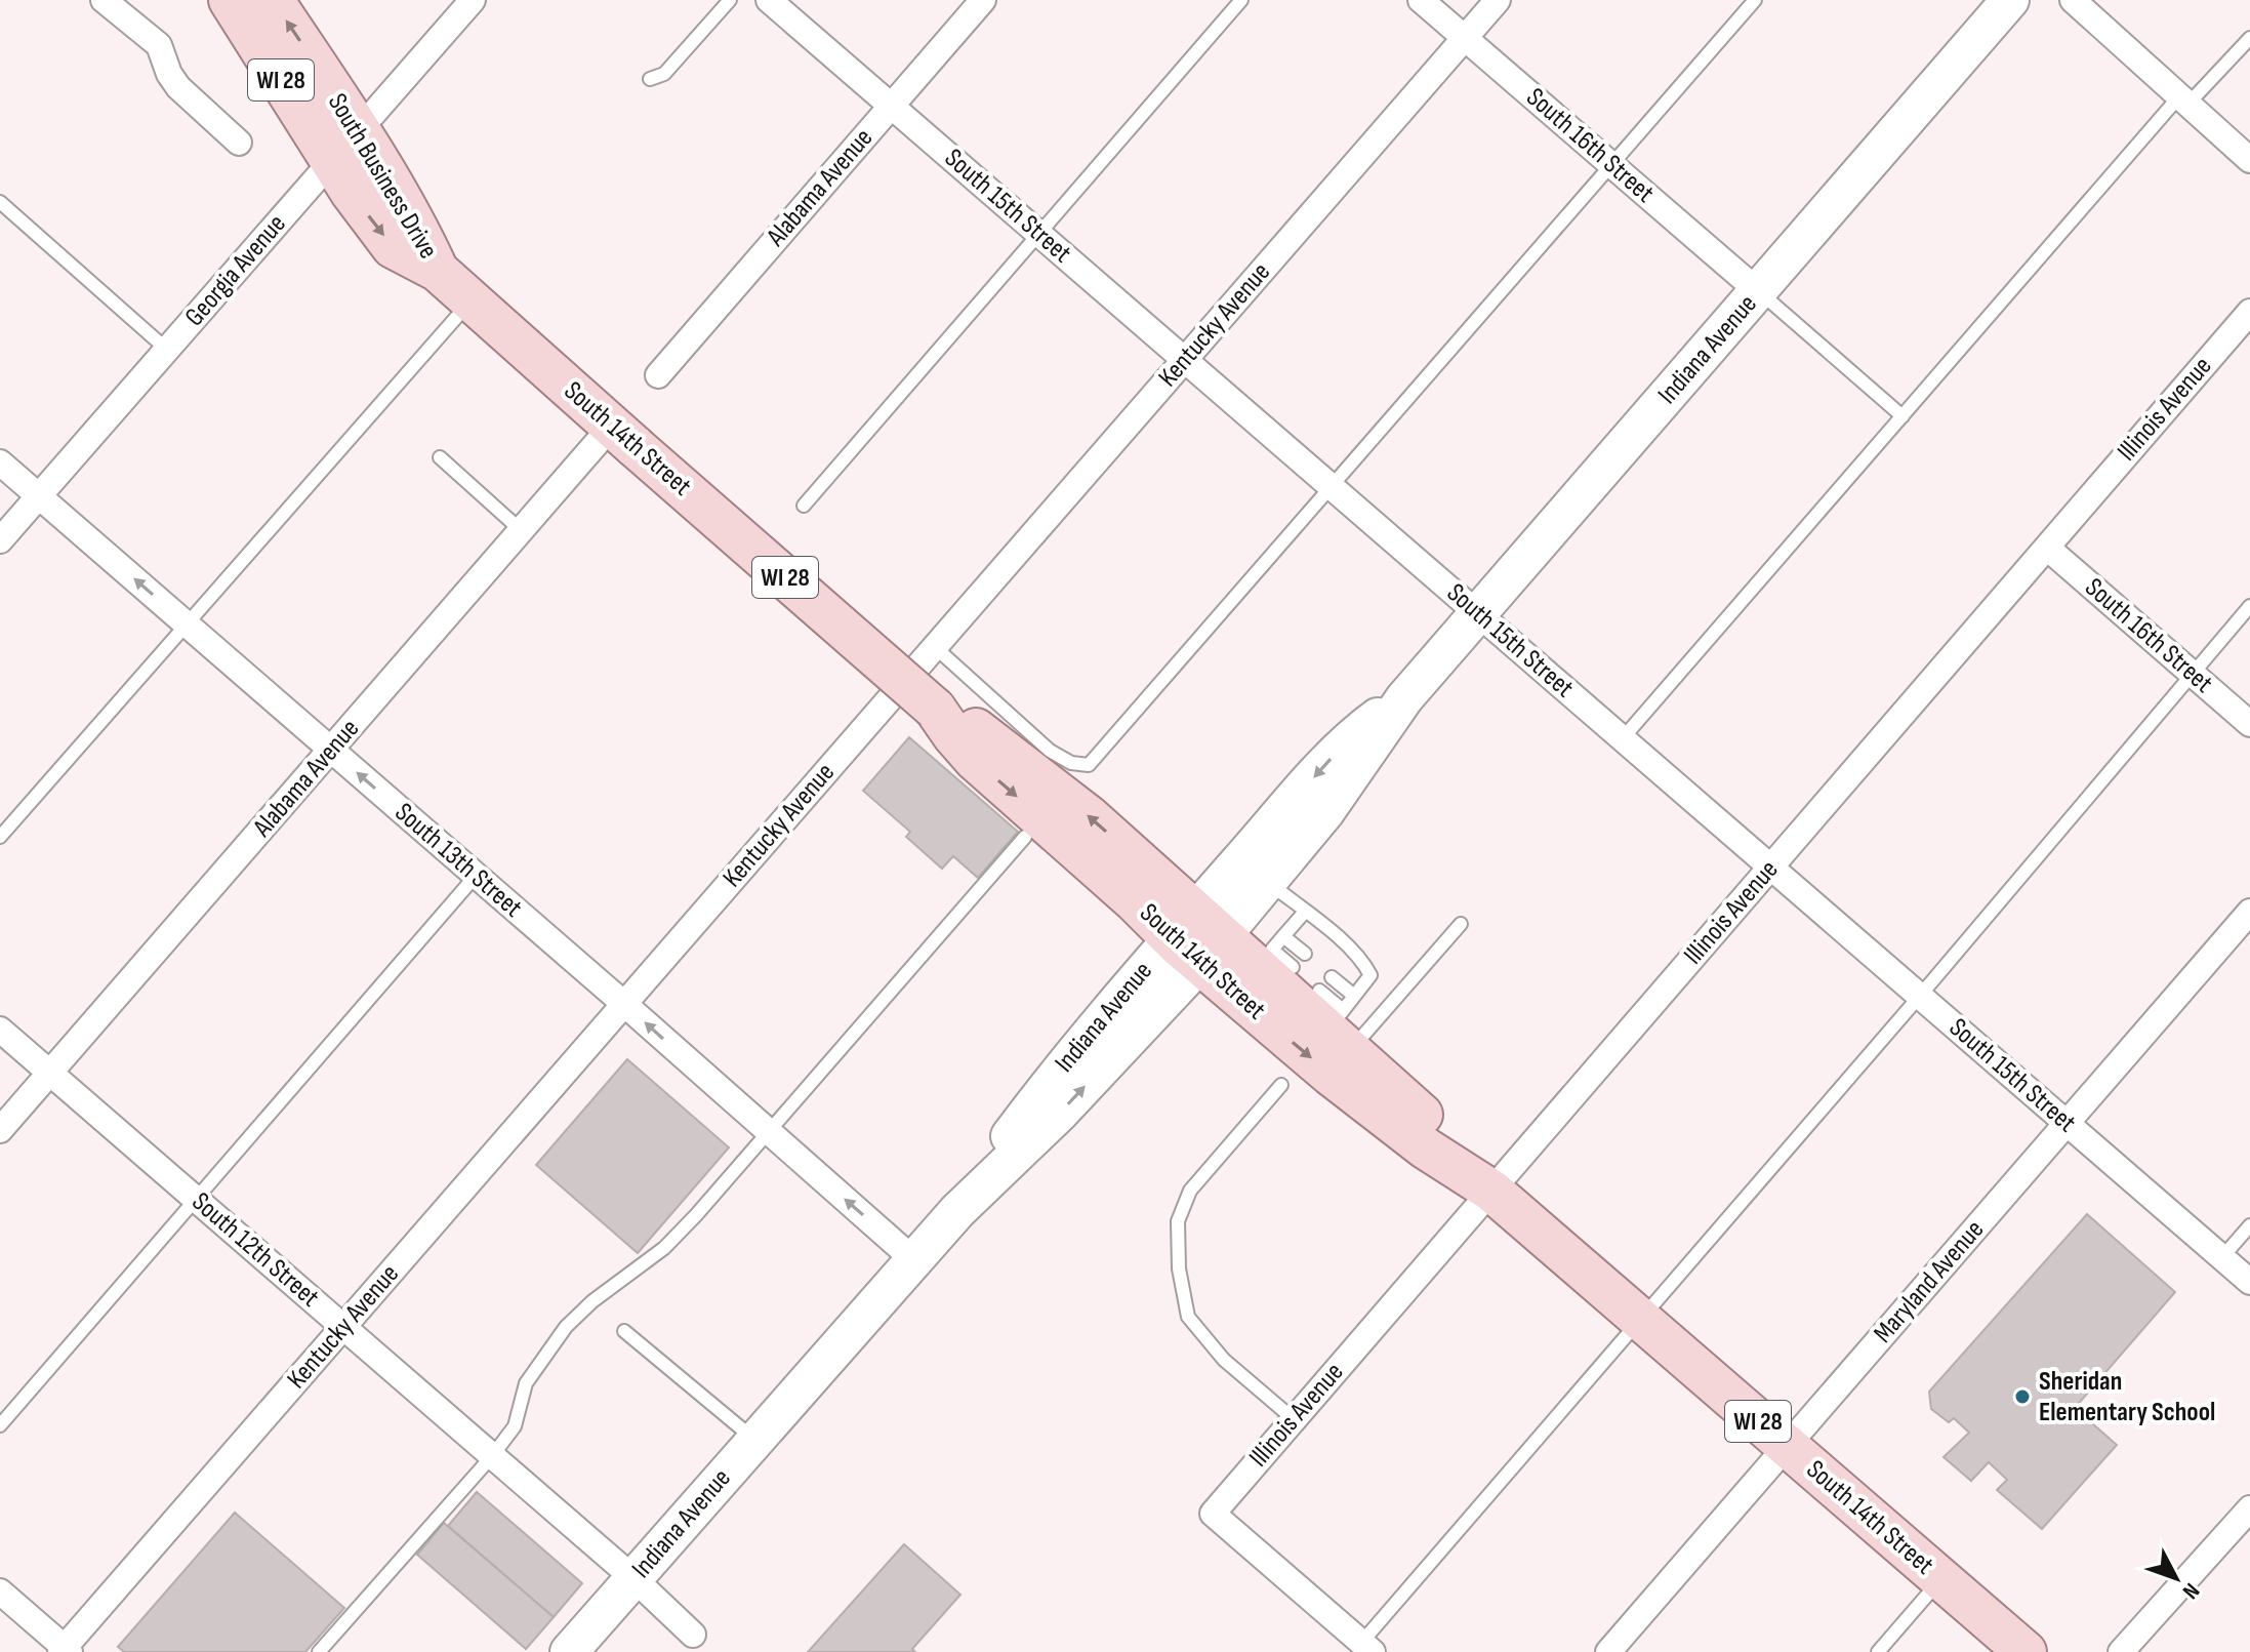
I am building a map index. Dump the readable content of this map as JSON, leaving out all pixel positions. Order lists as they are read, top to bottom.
{
  "streets": {
    "main road": [
      "WI 28",
      "South Business Drive",
      "Indiana Avenue",
      "South 14th Street"
    ],
    "street": [
      "South 16th Street",
      "Alabama Avenue",
      "South 15th Street",
      "Georgia Avenue",
      "Kentucky Avenue",
      "Illinois Avenue",
      "South 13th Street",
      "South 12th Street",
      "Maryland Avenue"
    ]
  },
  "crossings": [
    ["South 16th Street", "Kentucky Avenue"],
    ["South 16th Street", "Indiana Avenue"],
    ["South 16th Street", "Illinois Avenue"],
    ["South Business Drive", "Georgia Avenue"],
    ["South Business Drive", "South 14th Street"],
    ["Alabama Avenue", "South 15th Street"],
    ["Alabama Avenue", "South 14th Street"],
    ["Alabama Avenue", "South 13th Street"],
    ["Alabama Avenue", "South 12th Street"],
    ["South 15th Street", "Kentucky Avenue"],
    ["South 15th Street", "Indiana Avenue"],
    ["South 15th Street", "Illinois Avenue"],
    ["South 15th Street", "Maryland Avenue"],
    ["Georgia Avenue", "South 14th Street"],
    ["Georgia Avenue", "South 13th Street"],
    ["Kentucky Avenue", "South 13th Street"],
    ["Kentucky Avenue", "South 12th Street"],
    ["Indiana Avenue", "South 14th Street"],
    ["Indiana Avenue", "South 13th Street"],
    ["Indiana Avenue", "South 12th Street"],
    ["Illinois Avenue", "South 14th Street"],
    ["South 14th Street", "Maryland Avenue"]
  ],
  "one_way": ["South 13th Street"],
  "places": ["Sheridan Elementary School"],
  "north": "bottom right"
}
